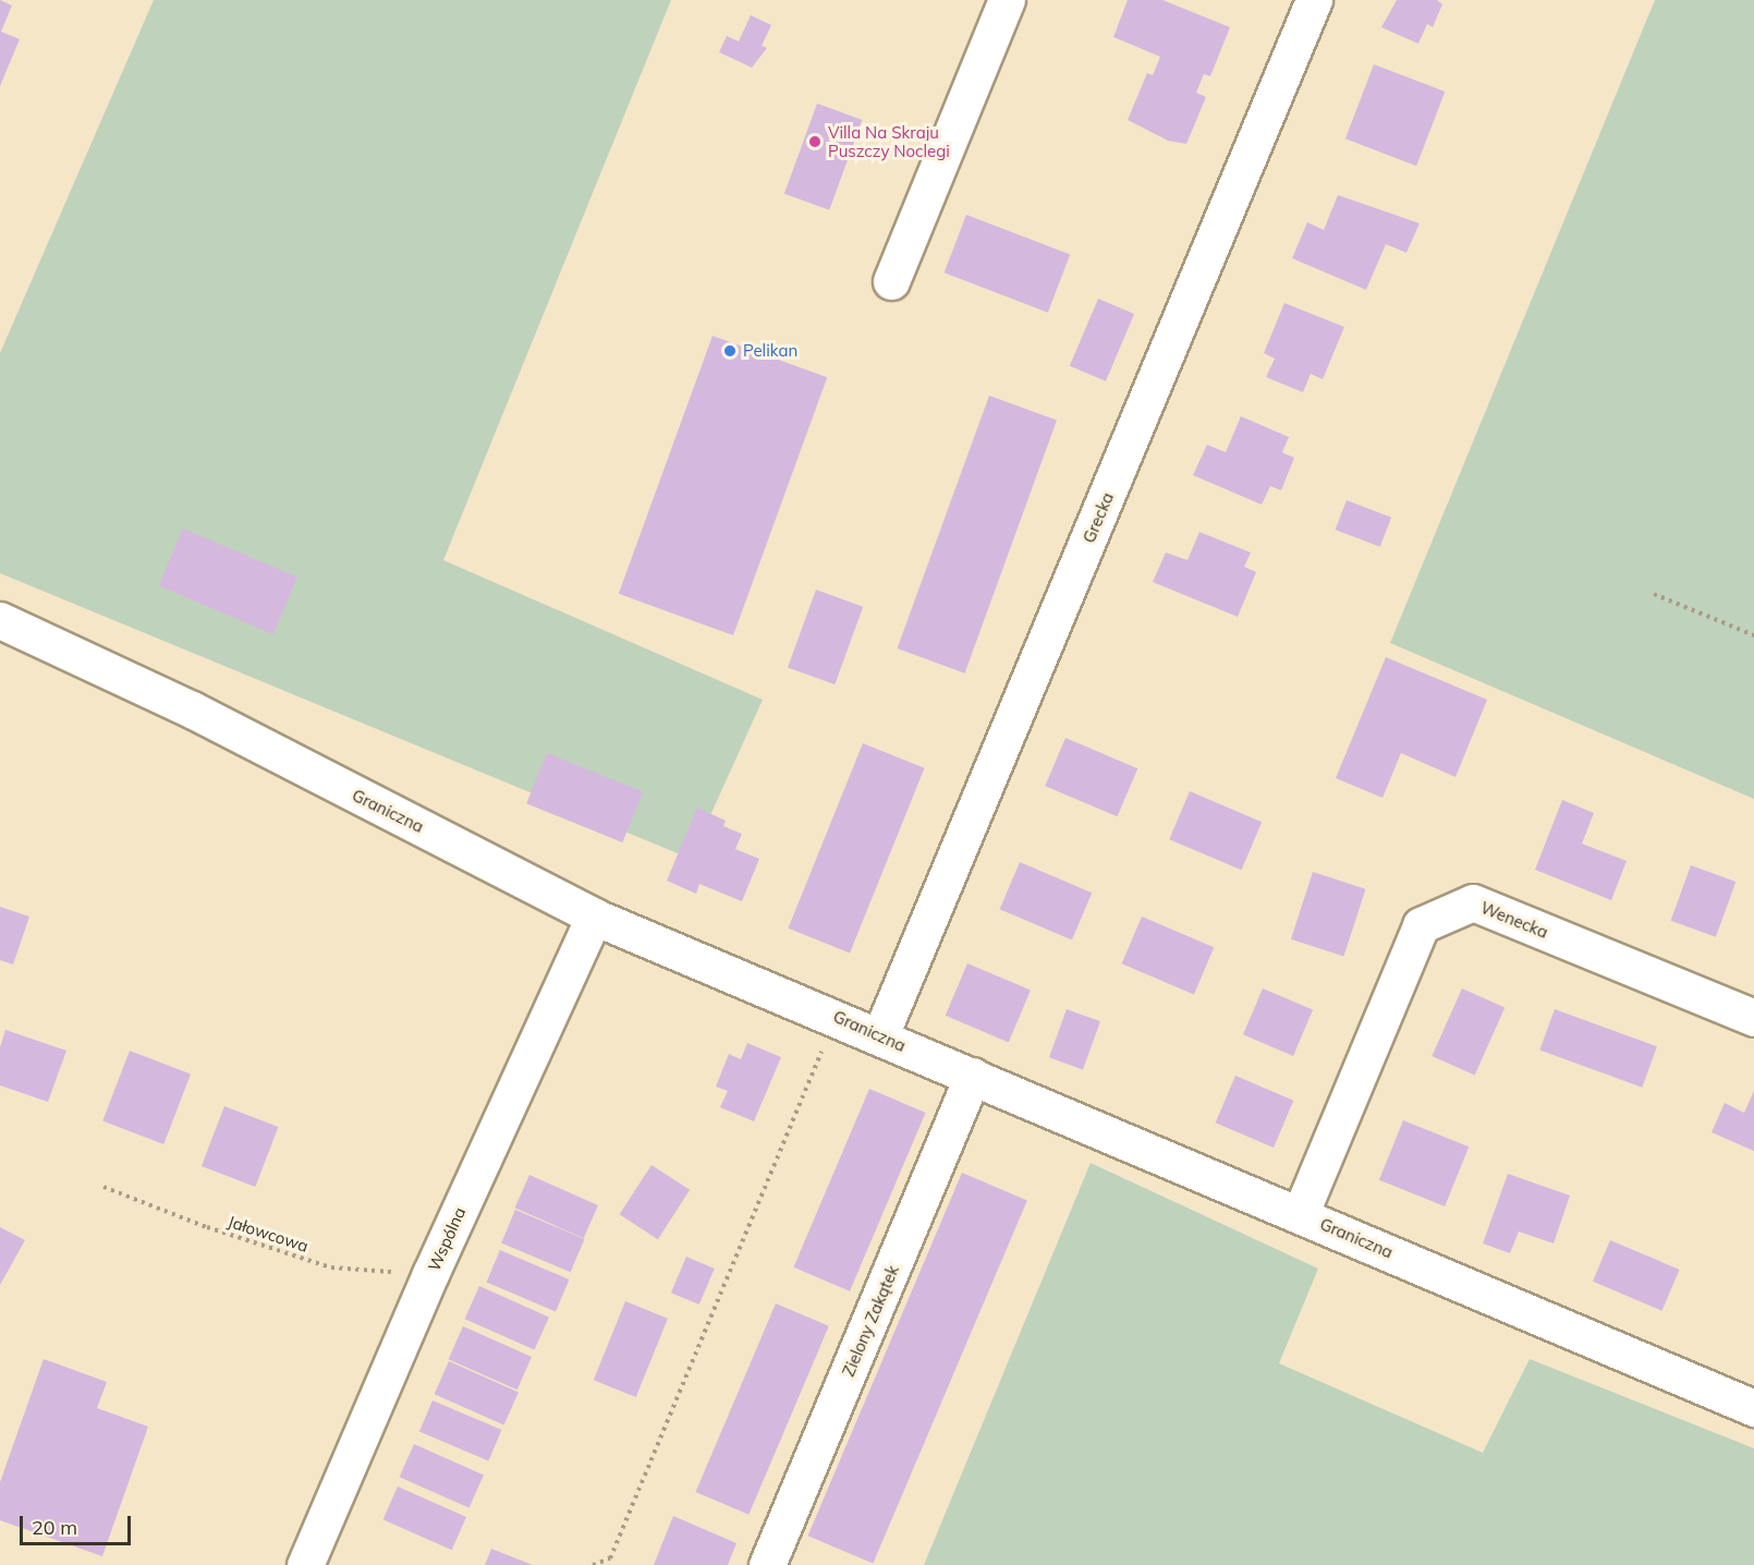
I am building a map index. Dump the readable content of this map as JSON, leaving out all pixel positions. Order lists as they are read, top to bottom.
{
  "streets": {
    "street": [
      "Grecka",
      "Graniczna",
      "Wenecka",
      "Wspólna",
      "Zielony Zakątek"
    ],
    "path": ["Jałowcowa"]
  },
  "crossings": [
    ["Grecka", "Graniczna"],
    ["Graniczna", "Wenecka"],
    ["Graniczna", "Wspólna"],
    ["Graniczna", "Zielony Zakątek"],
    ["Jałowcowa", "Wspólna"]
  ],
  "places": ["Villa Na Skraju Puszczy Noclegi", "Pelikan"],
  "scale_bar": "20 m"
}
